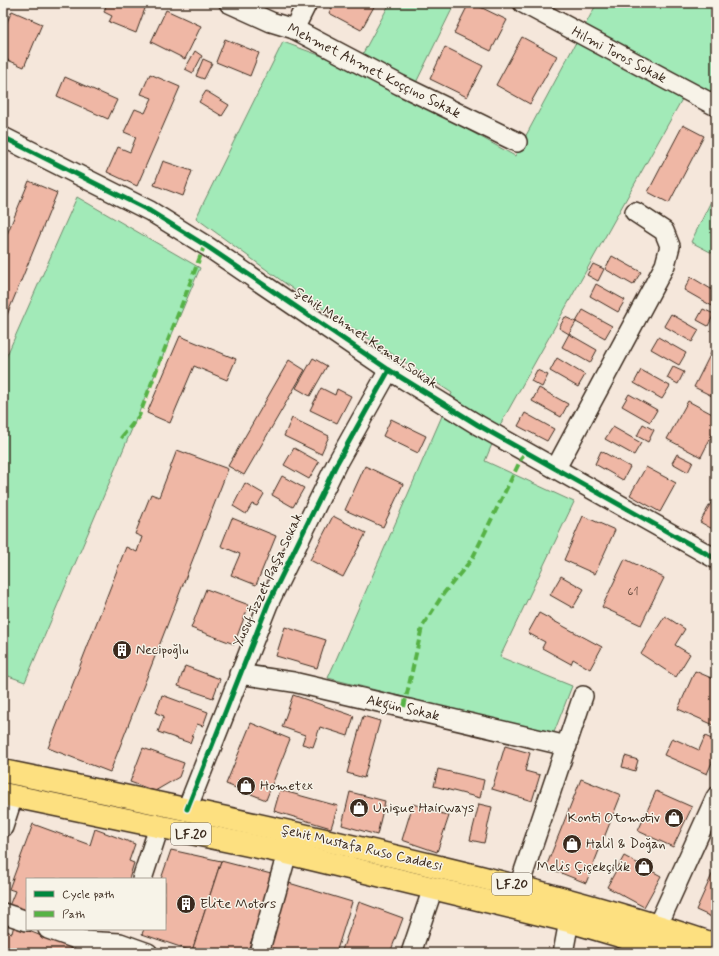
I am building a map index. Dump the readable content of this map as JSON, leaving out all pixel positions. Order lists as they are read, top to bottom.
{
  "streets": {
    "main road": ["LF.20", "Şehit Mustafa Ruso Caddesi"],
    "street": [
      "Hilmi Toros Sokak",
      "Mehmet Ahmet Koççıno Sokak",
      "Şehit Mehmet Kemal Sokak",
      "Yusuf İzzet Paşa Sokak",
      "Akgün Sokak"
    ]
  },
  "crossings": [
    ["Şehit Mehmet Kemal Sokak", "Yusuf İzzet Paşa Sokak"],
    ["Yusuf İzzet Paşa Sokak", "Akgün Sokak"],
    ["Yusuf İzzet Paşa Sokak", "Şehit Mustafa Ruso Caddesi"]
  ],
  "places": {
    "building": ["Necipoğlu", "Elite Motors"],
    "shop": [
      "Hometex",
      "Unique Hairways",
      "Konti Otomotiv",
      "Halil & Doğan",
      "Melis Çiçekçilik"
    ]
  },
  "house_numbers": ["61"],
  "legend": ["Cycle path", "Path"]
}
